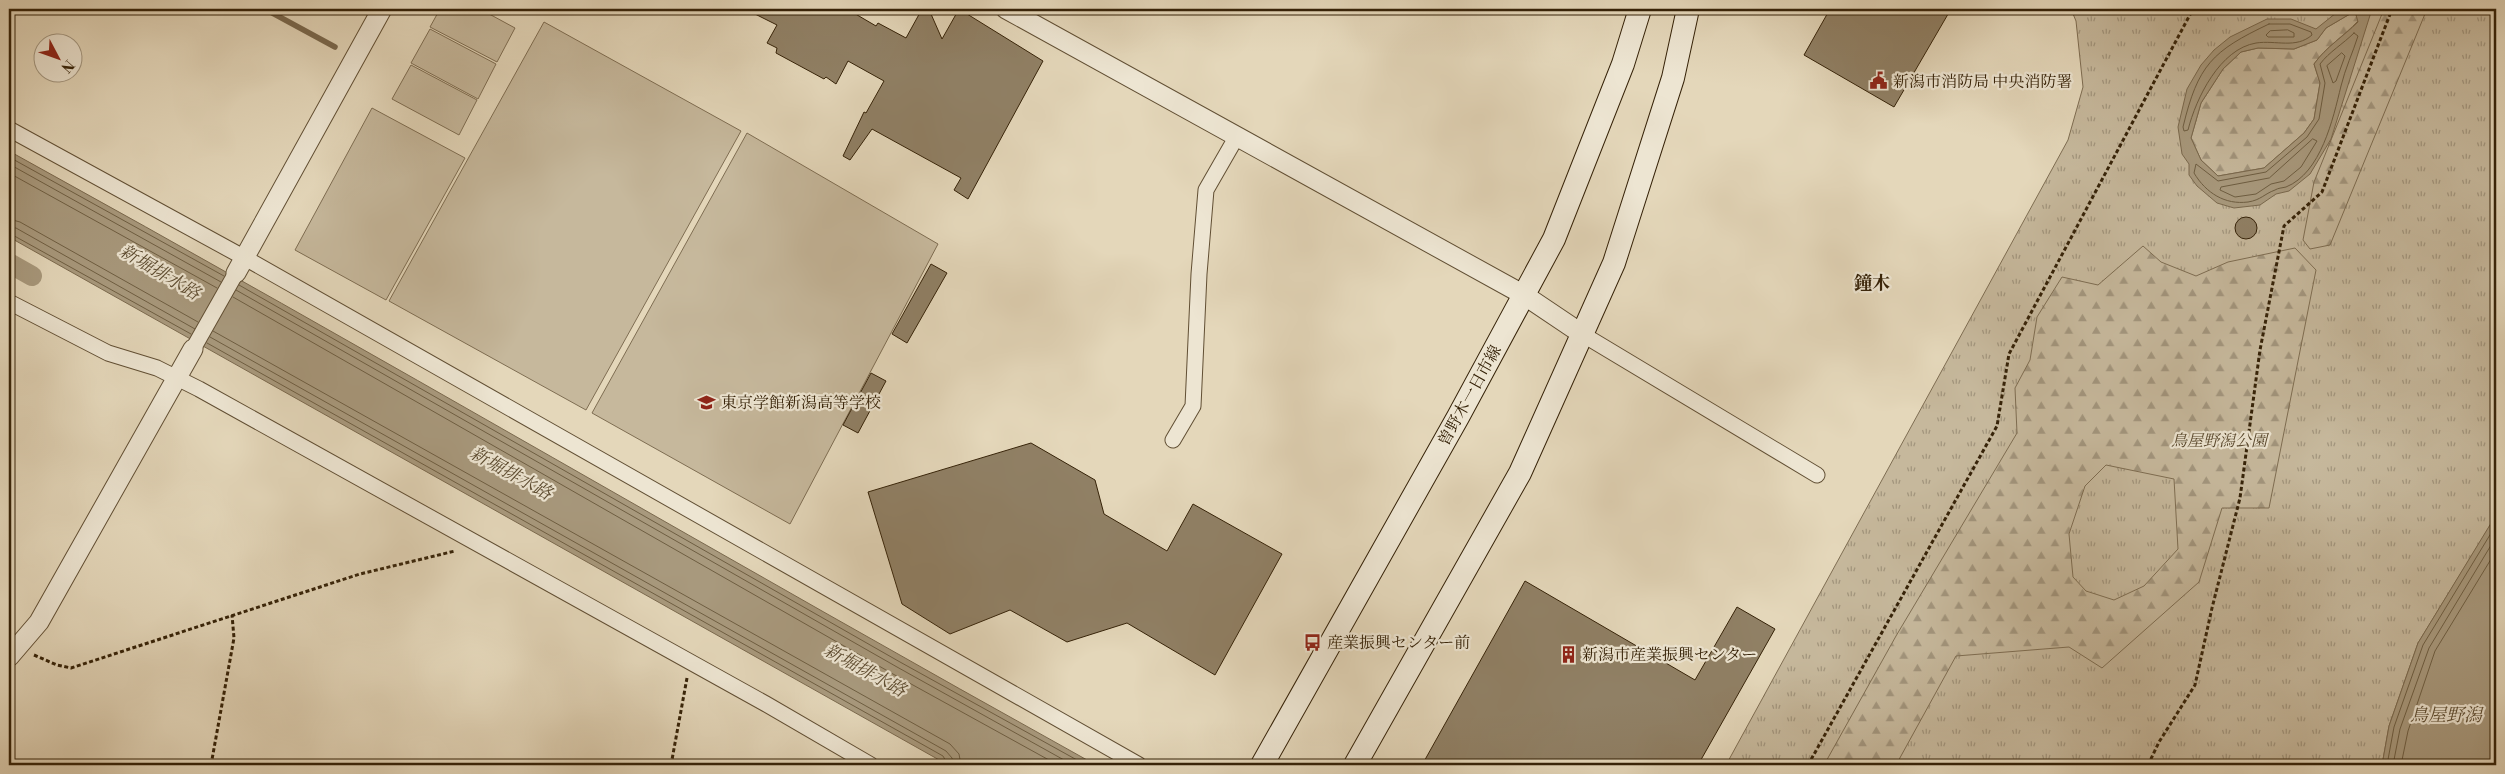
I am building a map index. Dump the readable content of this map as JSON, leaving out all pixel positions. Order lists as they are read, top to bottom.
{
  "streets": {
    "main road": ["曽野木一日市線"]
  },
  "districts": ["鐘木"],
  "water": ["新堀排水路", "鳥屋野潟"],
  "parks": ["鳥屋野潟公園"],
  "places": {
    "public building": ["新潟市消防局 中央消防署"],
    "school or university": ["東京学館新潟高等学校"],
    "bus stop": ["産業振興センター前"],
    "building": ["新潟市産業振興センター"]
  },
  "north": "bottom right"
}
